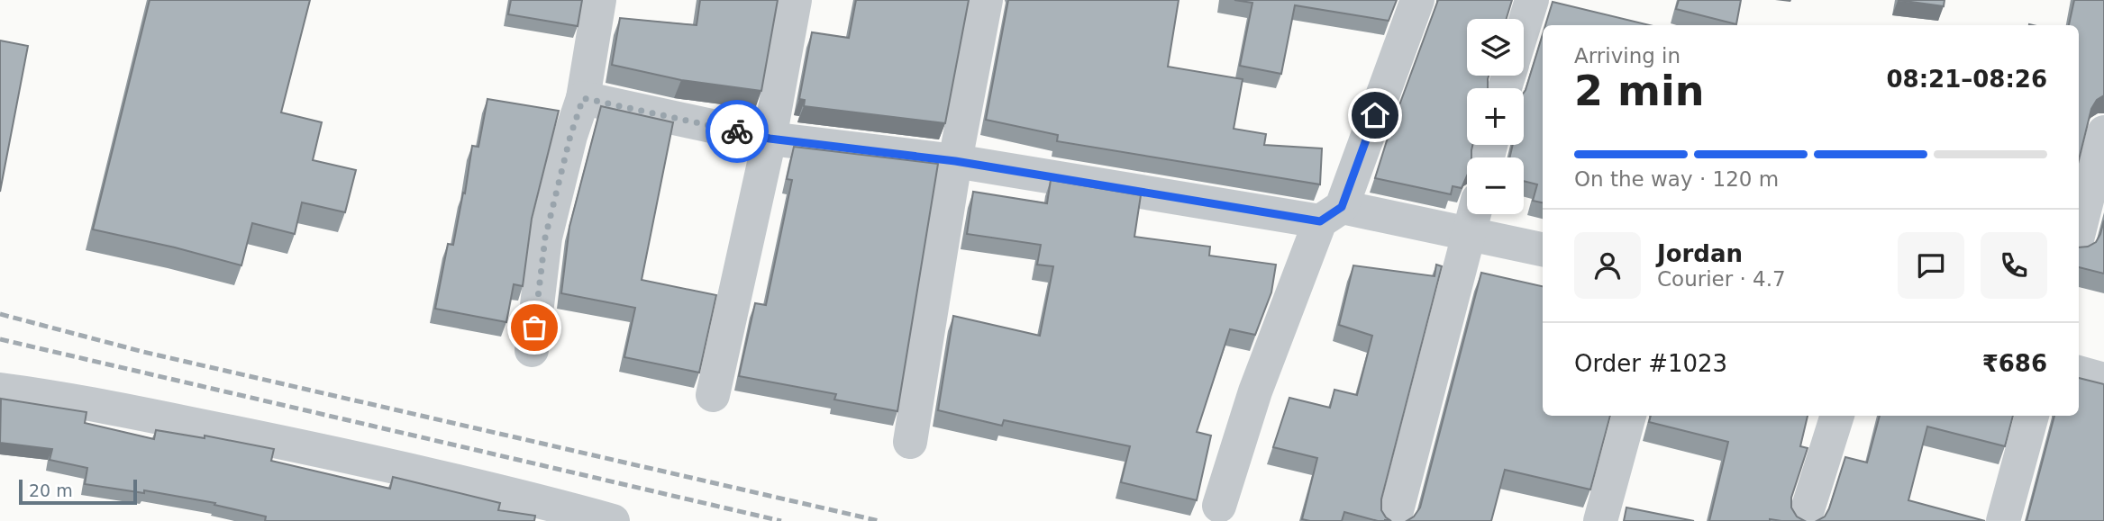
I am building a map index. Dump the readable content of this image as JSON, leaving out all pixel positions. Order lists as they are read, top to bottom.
{
  "scale_bar": "20 m",
  "page": {
    "map_buttons": ["+", "−"],
    "heading": ["2 min", "Arriving in", "08:21–08:26"],
    "panel": [
      "Jordan",
      "Courier · 4.7",
      "Order #1023",
      "₹686"
    ],
    "bar": "On the way · 120 m",
    "scale": "20 m"
  }
}
